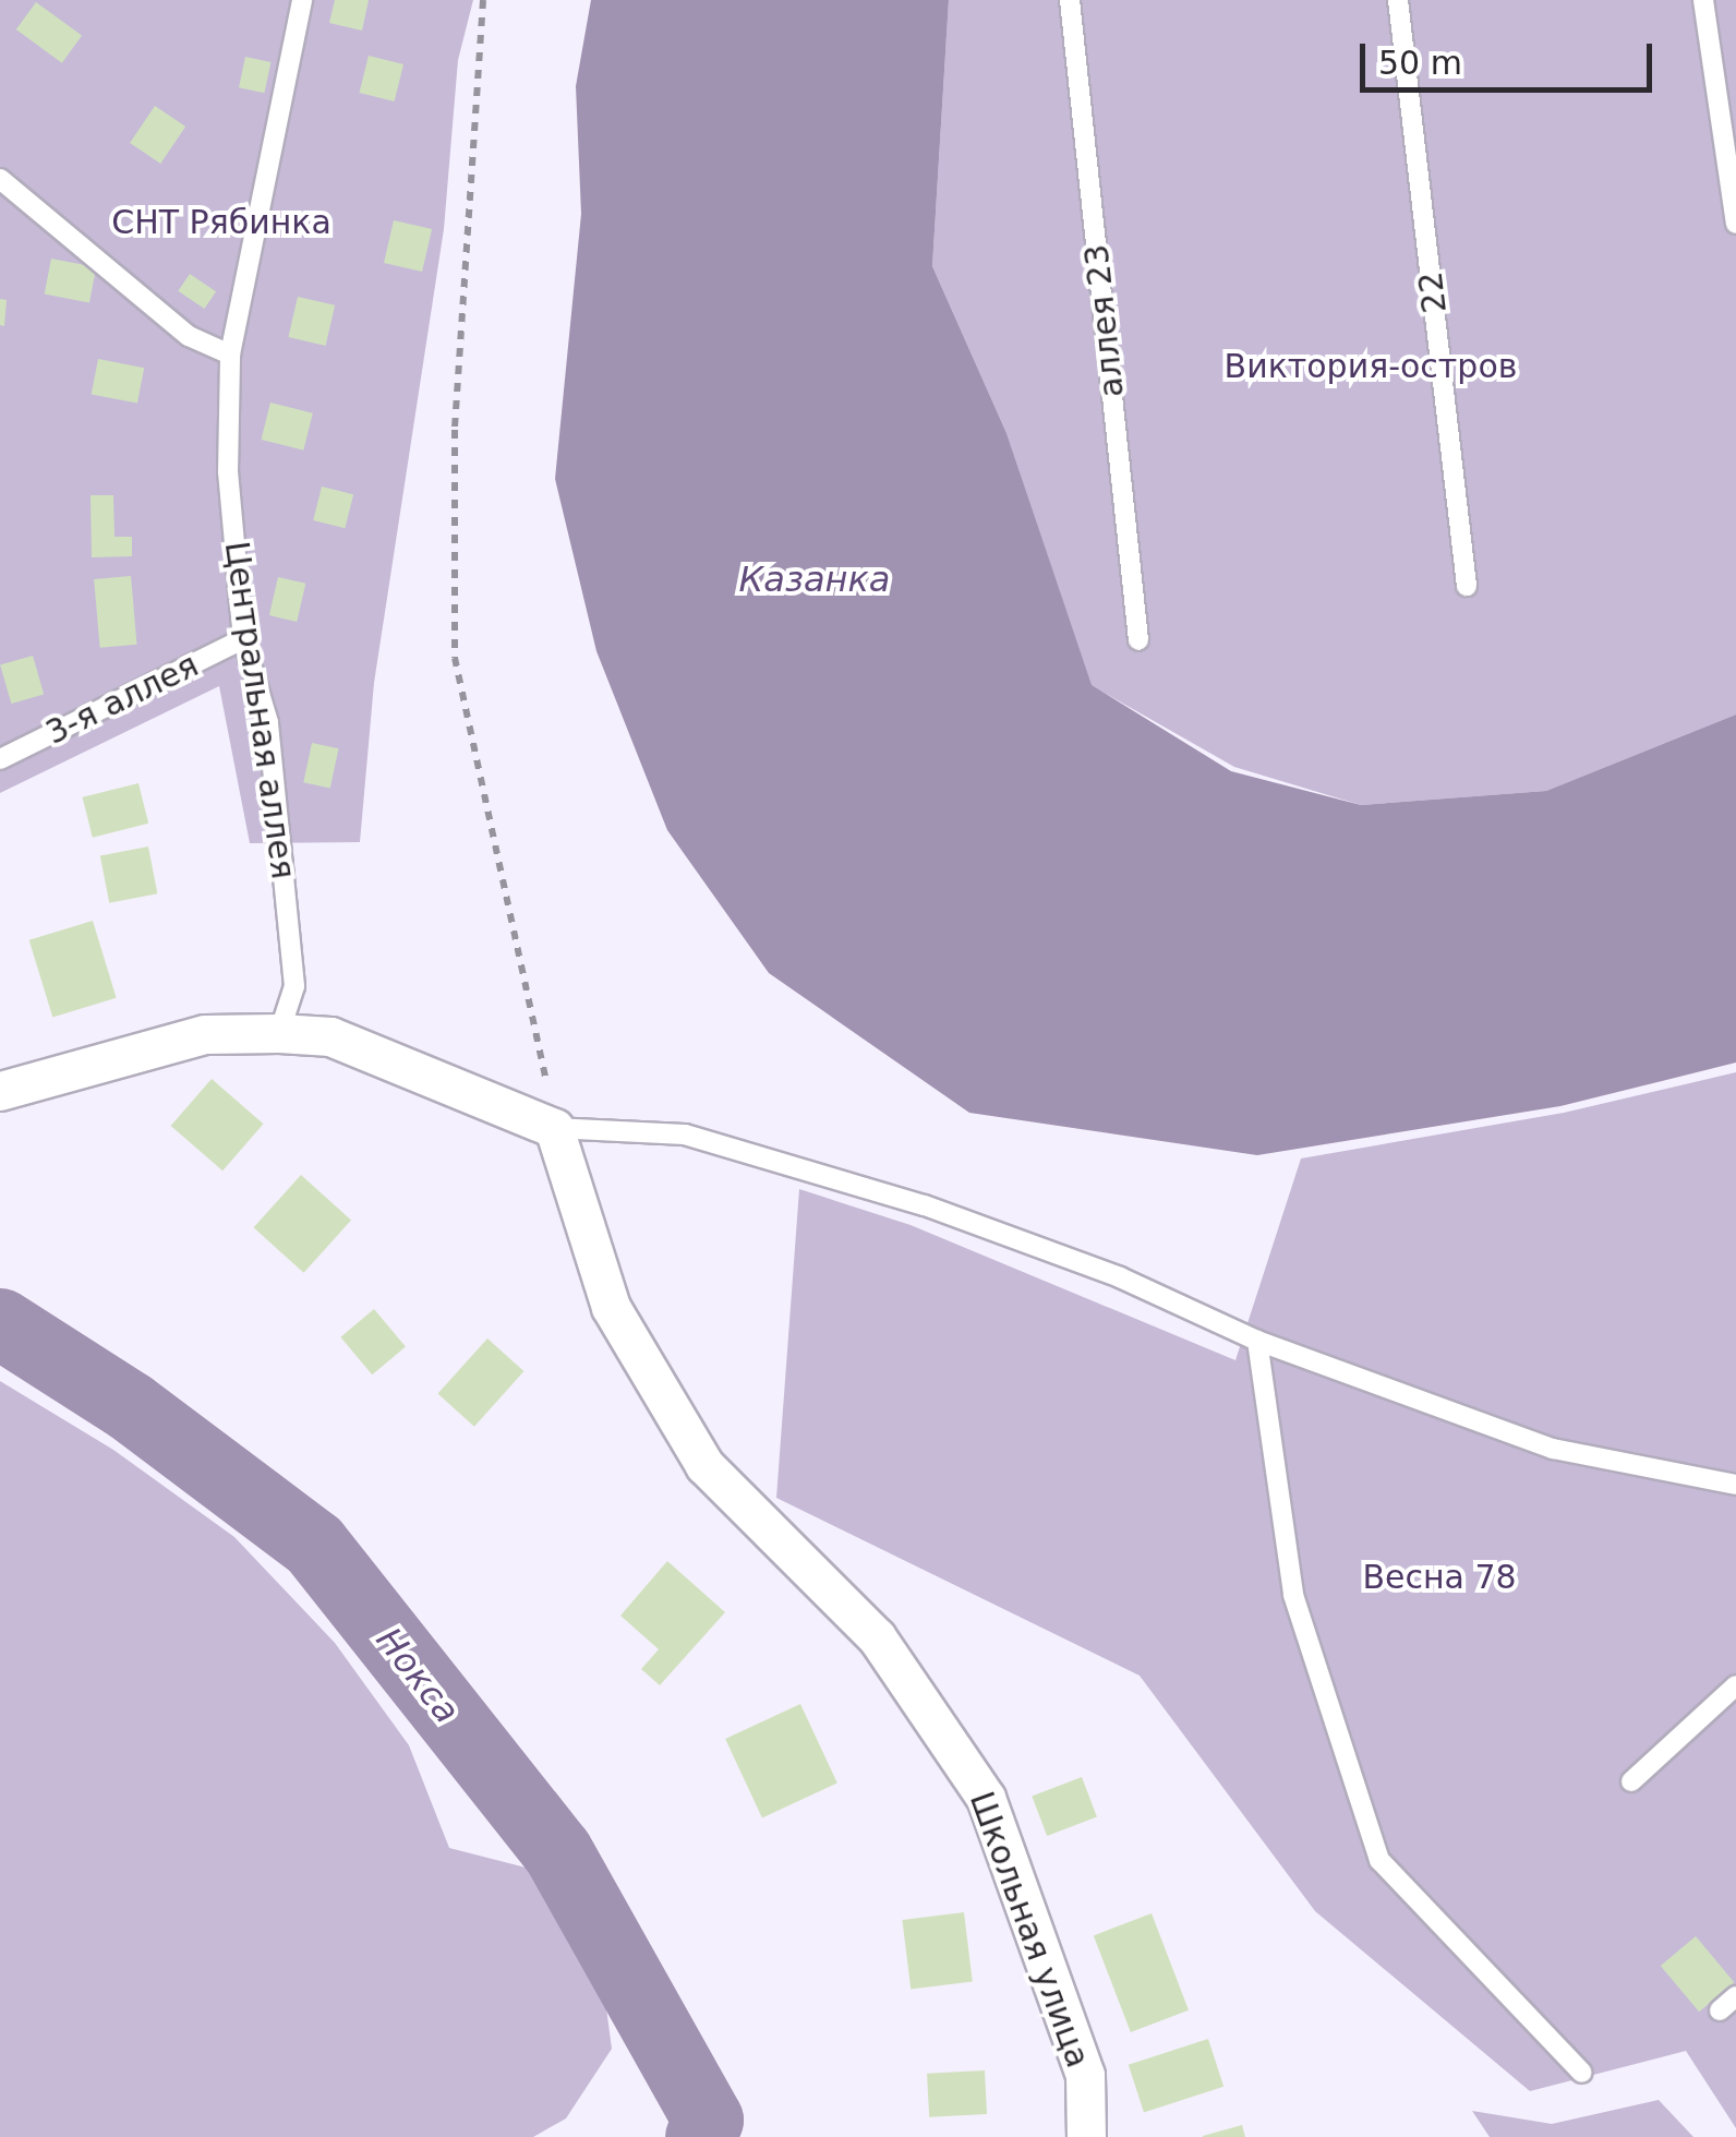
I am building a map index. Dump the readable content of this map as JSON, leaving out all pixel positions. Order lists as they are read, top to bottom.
{
  "streets": {
    "street": ["Школьная улица"],
    "lane": [
      "22",
      "аллея 23",
      "3-я аллея",
      "Центральная аллея"
    ]
  },
  "crossings": [
    ["3-я аллея", "Центральная аллея"]
  ],
  "water": ["Казанка", "Нокса"],
  "parks": ["СНТ Рябинка", "Виктория-остров", "Весна 78"],
  "scale_bar": "50 m"
}
